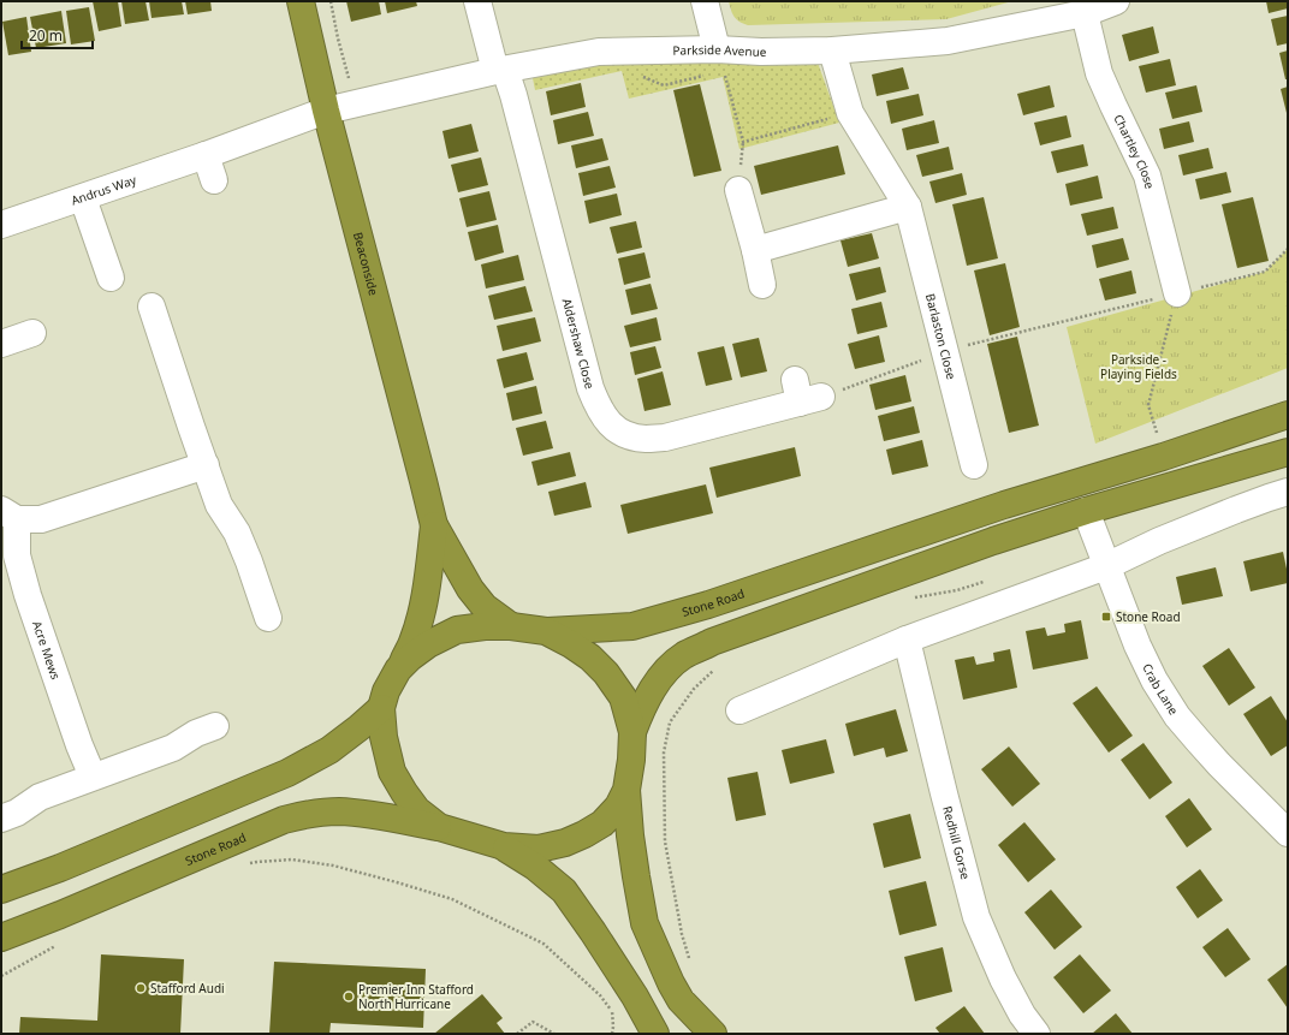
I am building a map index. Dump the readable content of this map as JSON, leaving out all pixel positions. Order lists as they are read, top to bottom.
{
  "streets": {
    "highway": ["Beaconside", "Stone Road"],
    "street": [
      "Parkside Avenue",
      "Chartley Close",
      "Andrus Way",
      "Barlaston Close",
      "Aldershaw Close",
      "Acre Mews",
      "Crab Lane",
      "Redhill Gorse"
    ]
  },
  "crossings": [
    ["Parkside Avenue", "Chartley Close"],
    ["Parkside Avenue", "Andrus Way"],
    ["Parkside Avenue", "Beaconside"],
    ["Parkside Avenue", "Barlaston Close"],
    ["Parkside Avenue", "Aldershaw Close"],
    ["Andrus Way", "Beaconside"]
  ],
  "parks": ["Parkside - Playing Fields"],
  "places": {
    "transit": ["Stone Road"],
    "other": ["Stafford Audi", "Premier Inn Stafford North Hurricane"]
  },
  "scale_bar": "20 m"
}
